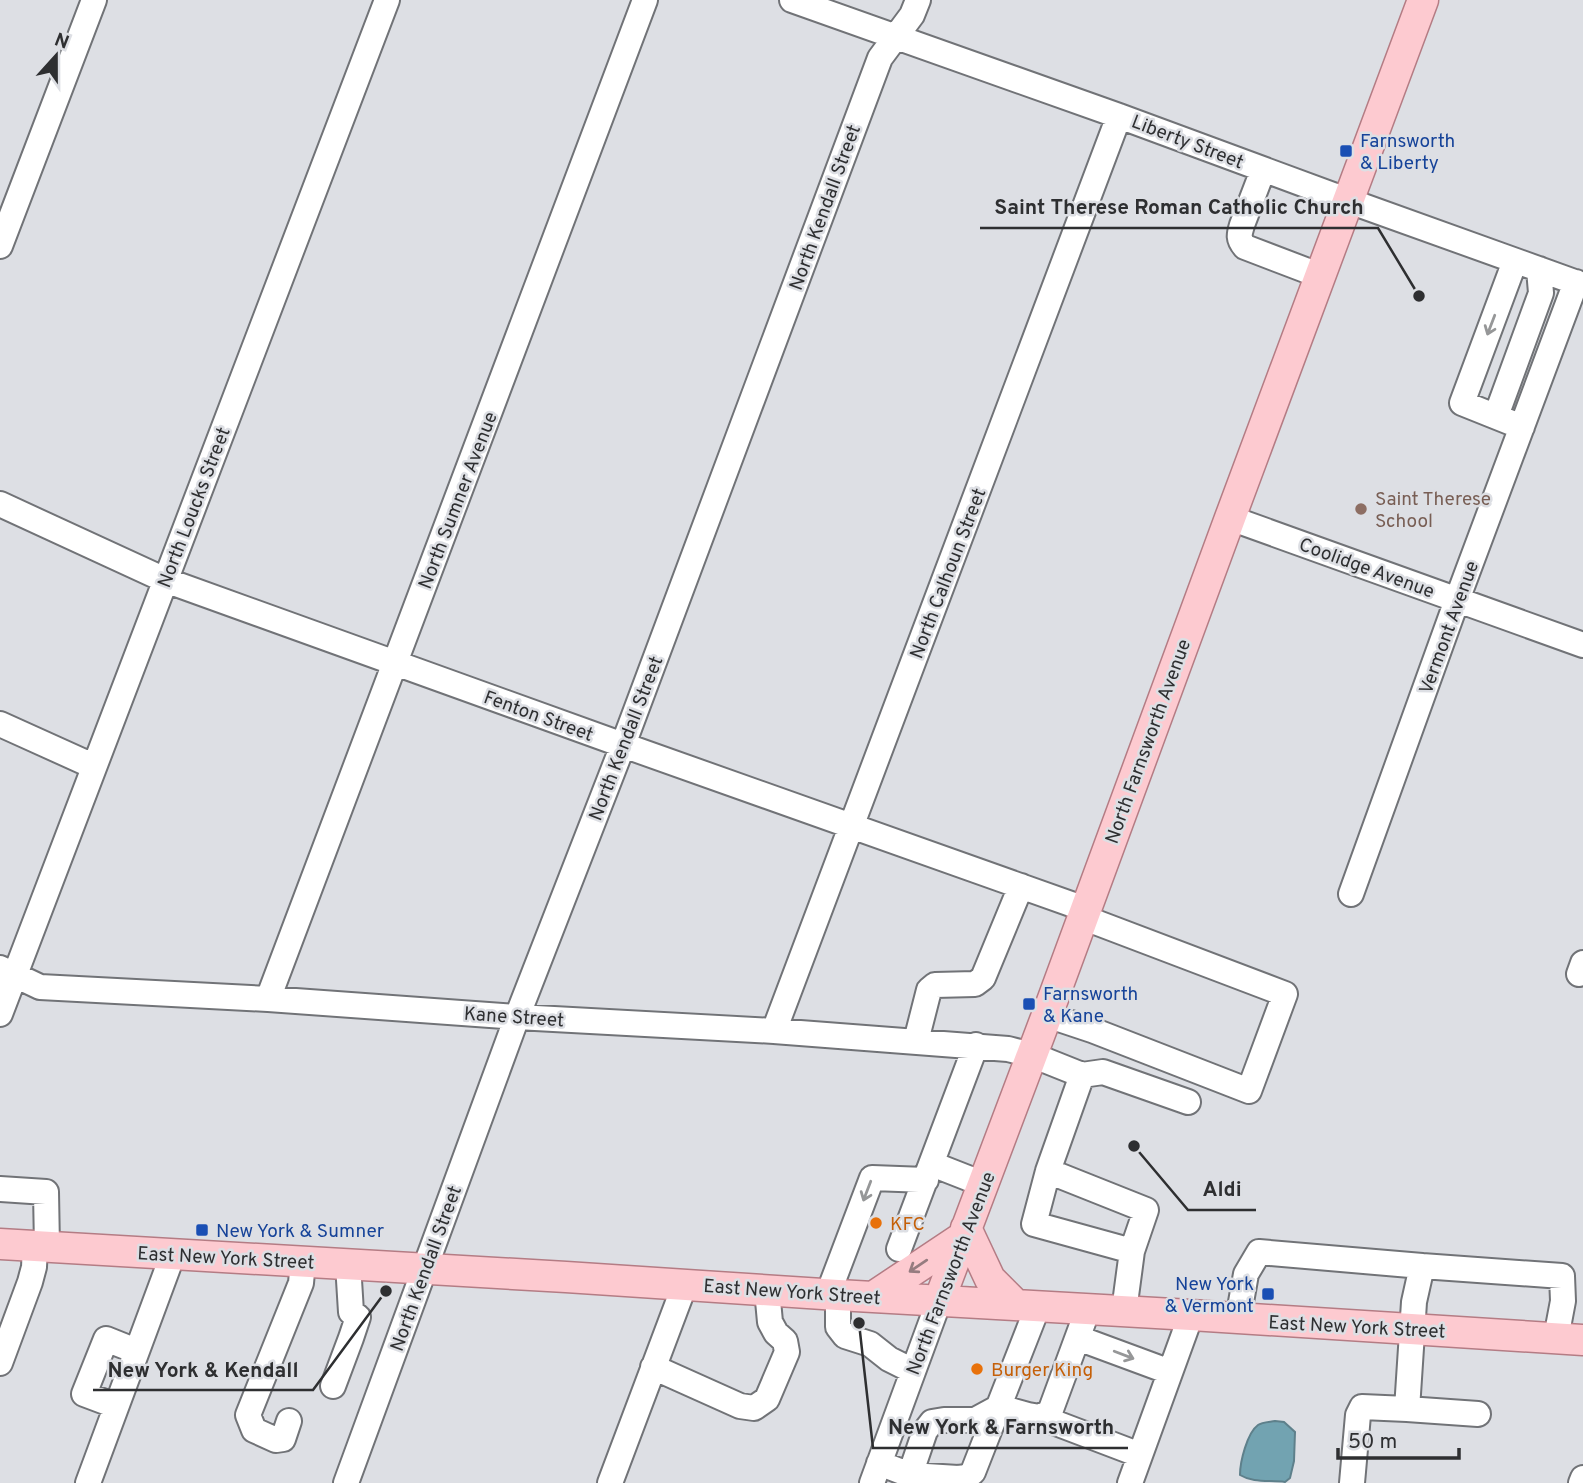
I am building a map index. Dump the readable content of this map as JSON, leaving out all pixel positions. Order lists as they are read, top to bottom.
{
  "streets": {
    "main road": ["North Farnsworth Avenue", "East New York Street"],
    "street": [
      "Liberty Street",
      "North Kendall Street",
      "North Sumner Avenue",
      "North Loucks Street",
      "Coolidge Avenue",
      "North Calhoun Street",
      "Vermont Avenue",
      "Fenton Street",
      "Kane Street"
    ]
  },
  "crossings": [
    ["Liberty Street", "North Kendall Street"],
    ["Liberty Street", "North Calhoun Street"],
    ["Liberty Street", "Vermont Avenue"],
    ["Liberty Street", "North Farnsworth Avenue"],
    ["North Kendall Street", "Fenton Street"],
    ["North Kendall Street", "Kane Street"],
    ["North Kendall Street", "East New York Street"],
    ["North Sumner Avenue", "Fenton Street"],
    ["North Sumner Avenue", "Kane Street"],
    ["North Loucks Street", "Fenton Street"],
    ["North Loucks Street", "Kane Street"],
    ["Coolidge Avenue", "Vermont Avenue"],
    ["Coolidge Avenue", "North Farnsworth Avenue"],
    ["North Calhoun Street", "Fenton Street"],
    ["North Calhoun Street", "Kane Street"],
    ["Fenton Street", "North Farnsworth Avenue"],
    ["North Farnsworth Avenue", "Kane Street"],
    ["North Farnsworth Avenue", "East New York Street"]
  ],
  "places": {
    "transit": [
      "Farnsworth & Liberty",
      "Farnsworth & Kane",
      "New York & Sumner",
      "New York & Vermont"
    ],
    "other": [
      "Saint Therese Roman Catholic Church",
      "Saint Therese School",
      "Aldi",
      "KFC",
      "New York & Kendall",
      "New York & Farnsworth",
      "Burger King"
    ]
  },
  "scale_bar": "50 m",
  "north": "top"
}
